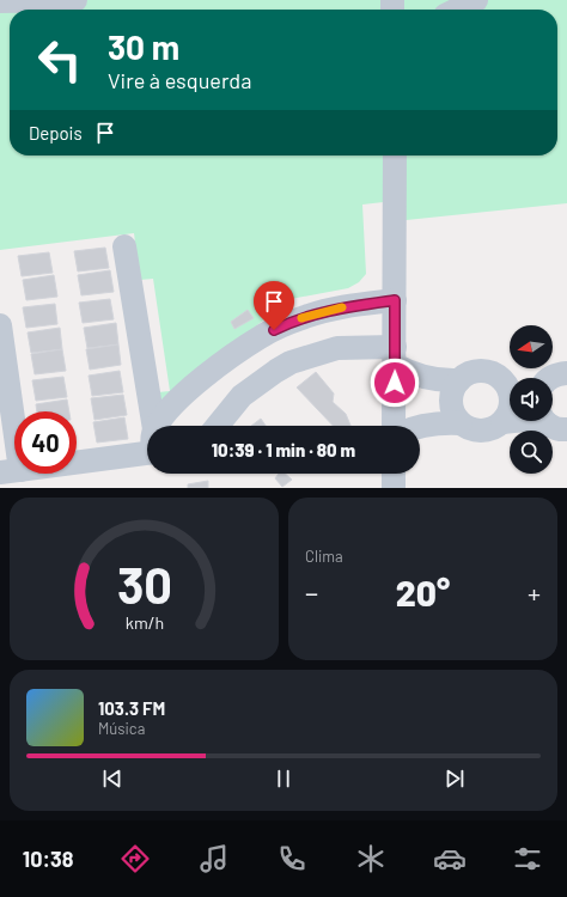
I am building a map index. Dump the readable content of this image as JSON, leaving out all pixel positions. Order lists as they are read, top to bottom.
{
  "north": "left",
  "page": {
    "turn": ["30 m", "Vire à esquerda"],
    "then": "Depois",
    "limit": "40",
    "trip": "10:39 · 1 min · 80 m",
    "tile": "Clima",
    "heat": ["−", "20°", "+"],
    "song": ["103.3 FM", "Música"],
    "tabs": "10:38",
    "gauge": ["30", "km/h"]
  }
}
